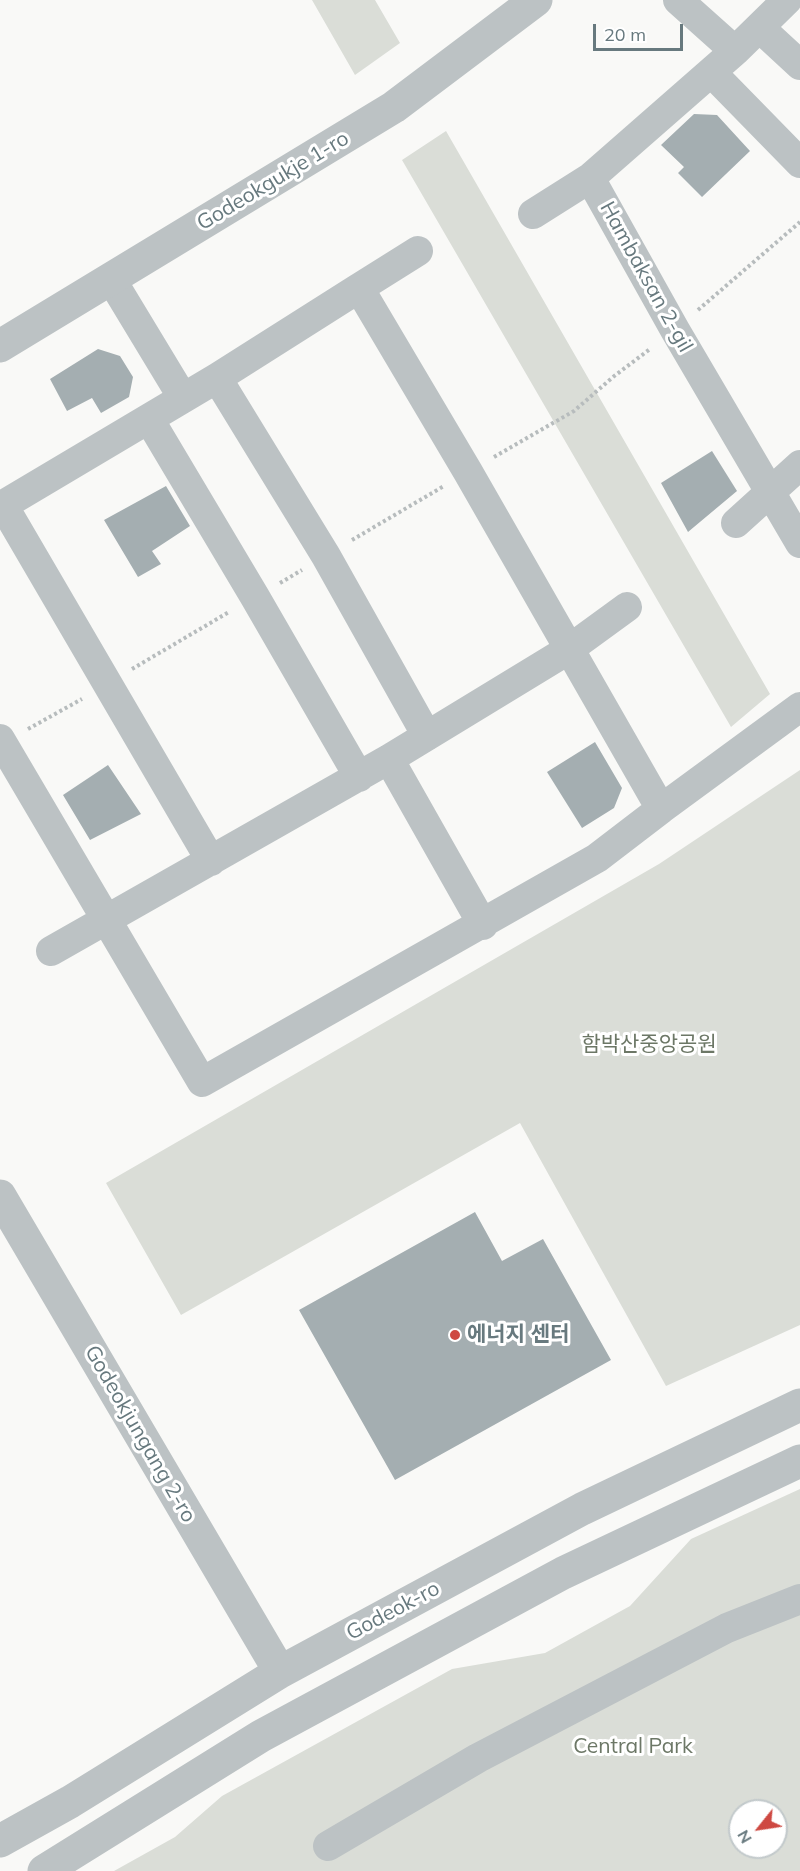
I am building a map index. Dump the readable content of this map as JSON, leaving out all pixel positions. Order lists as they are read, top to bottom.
{
  "streets": {
    "street": [
      "Godeokgukje 1-ro",
      "Hambaksan 2-gil",
      "Godeokjungang 2-ro",
      "Godeok-ro"
    ]
  },
  "crossings": [
    ["Godeokjungang 2-ro", "Godeok-ro"]
  ],
  "parks": ["함박산중앙공원", "Central Park"],
  "places": ["에너지 센터"],
  "scale_bar": "20 m",
  "north": "bottom left"
}
